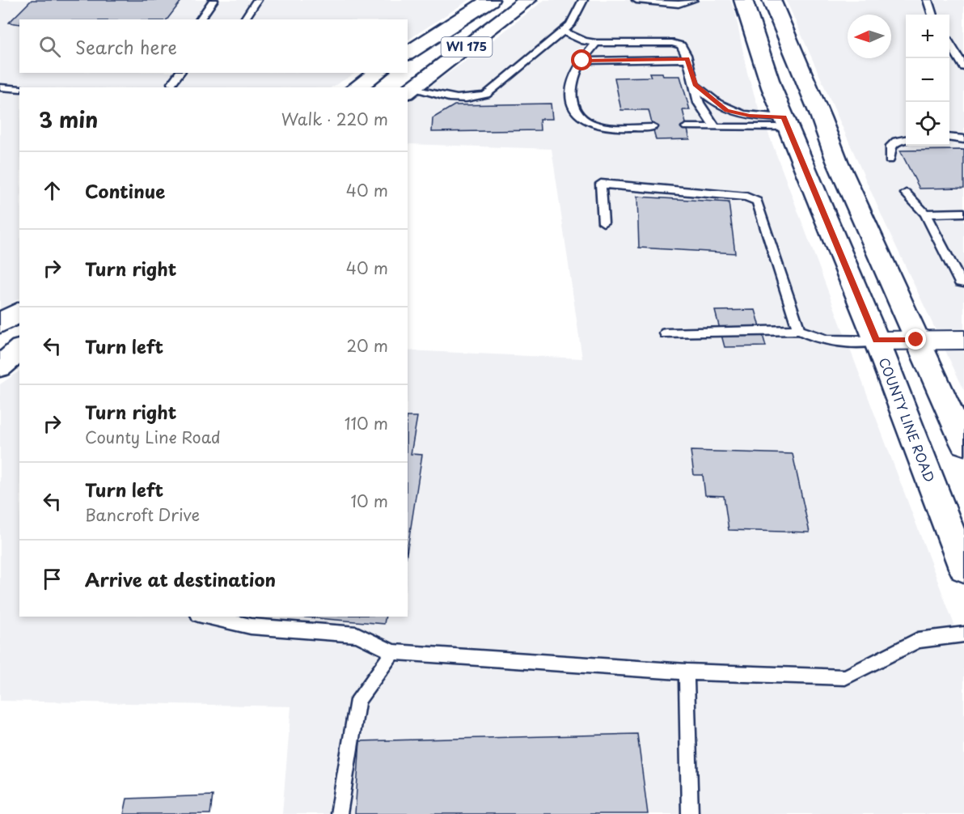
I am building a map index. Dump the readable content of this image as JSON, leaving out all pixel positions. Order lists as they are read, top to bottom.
{
  "streets": {
    "main road": ["WI 175", "COUNTY LINE ROAD"]
  },
  "north": "left",
  "page": {
    "map_buttons": ["+", "−"],
    "search": "Search here",
    "heading": ["3 min", "Walk · 220 m"],
    "list": [
      ["Continue", "40 m"],
      ["Turn right", "40 m"],
      ["Turn left", "20 m"],
      ["Turn right", "County Line Road", "110 m"],
      ["Turn left", "Bancroft Drive", "10 m"],
      "Arrive at destination"
    ]
  }
}
